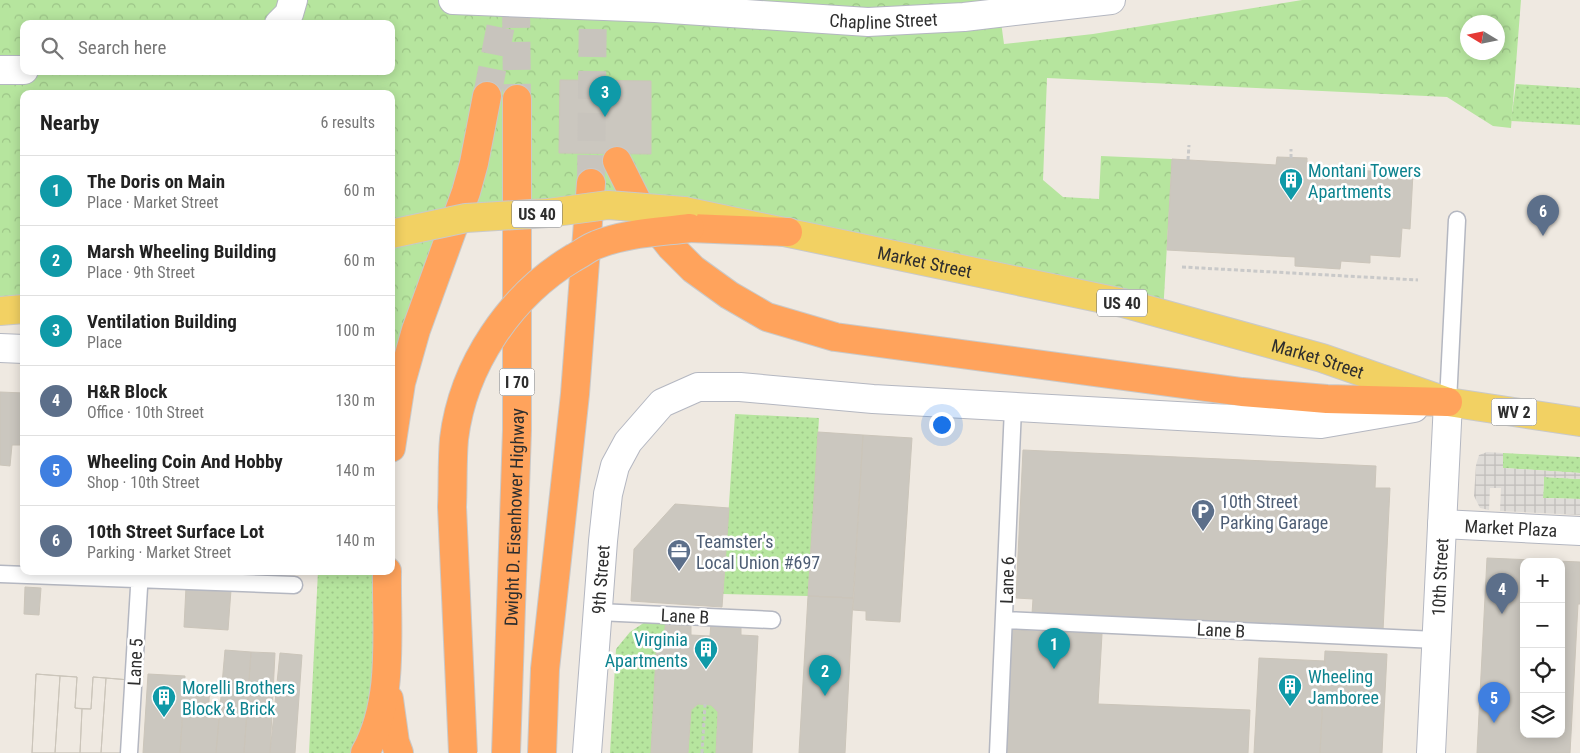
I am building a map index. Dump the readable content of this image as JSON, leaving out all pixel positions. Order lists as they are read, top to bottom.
{
  "streets": {
    "highway": ["I 70", "Dwight D. Eisenhower Highway"],
    "main road": ["US 40", "Market Street", "WV 2"],
    "street": [
      "Chapline Street",
      "Market Plaza",
      "10th Street",
      "9th Street"
    ],
    "lane": ["Lane 6", "Lane B", "Lane 5"]
  },
  "crossings": [
    ["Market Street", "10th Street"],
    ["Market Street", "9th Street"],
    ["Market Street", "Lane 6"],
    ["Market Plaza", "10th Street"],
    ["10th Street", "Lane B"],
    ["9th Street", "Lane B"],
    ["Lane 6", "Lane B"]
  ],
  "places": {
    "building": [
      "Montani Towers Apartments",
      "Virginia Apartments",
      "Wheeling Jamboree",
      "Morelli Brothers Block & Brick"
    ],
    "parking": ["10th Street Parking Garage"],
    "office": ["Teamster's Local Union #697"]
  },
  "north": "left",
  "page": {
    "search": "Search here",
    "pins": [
      "3",
      "6",
      "4",
      "1",
      "2",
      "5"
    ],
    "heading": ["Nearby", "6 results"],
    "list": [
      {
        "mark": "1",
        "name": "The Doris on Main",
        "note": "Place · Market Street",
        "value": "60 m"
      },
      {
        "mark": "2",
        "name": "Marsh Wheeling Building",
        "note": "Place · 9th Street",
        "value": "60 m"
      },
      {
        "mark": "3",
        "name": "Ventilation Building",
        "note": "Place",
        "value": "100 m"
      },
      {
        "mark": "4",
        "name": "H&R Block",
        "note": "Office · 10th Street",
        "value": "130 m"
      },
      {
        "mark": "5",
        "name": "Wheeling Coin And Hobby",
        "note": "Shop · 10th Street",
        "value": "140 m"
      },
      {
        "mark": "6",
        "name": "10th Street Surface Lot",
        "note": "Parking · Market Street",
        "value": "140 m"
      }
    ],
    "map_buttons": ["+", "−"]
  }
}
